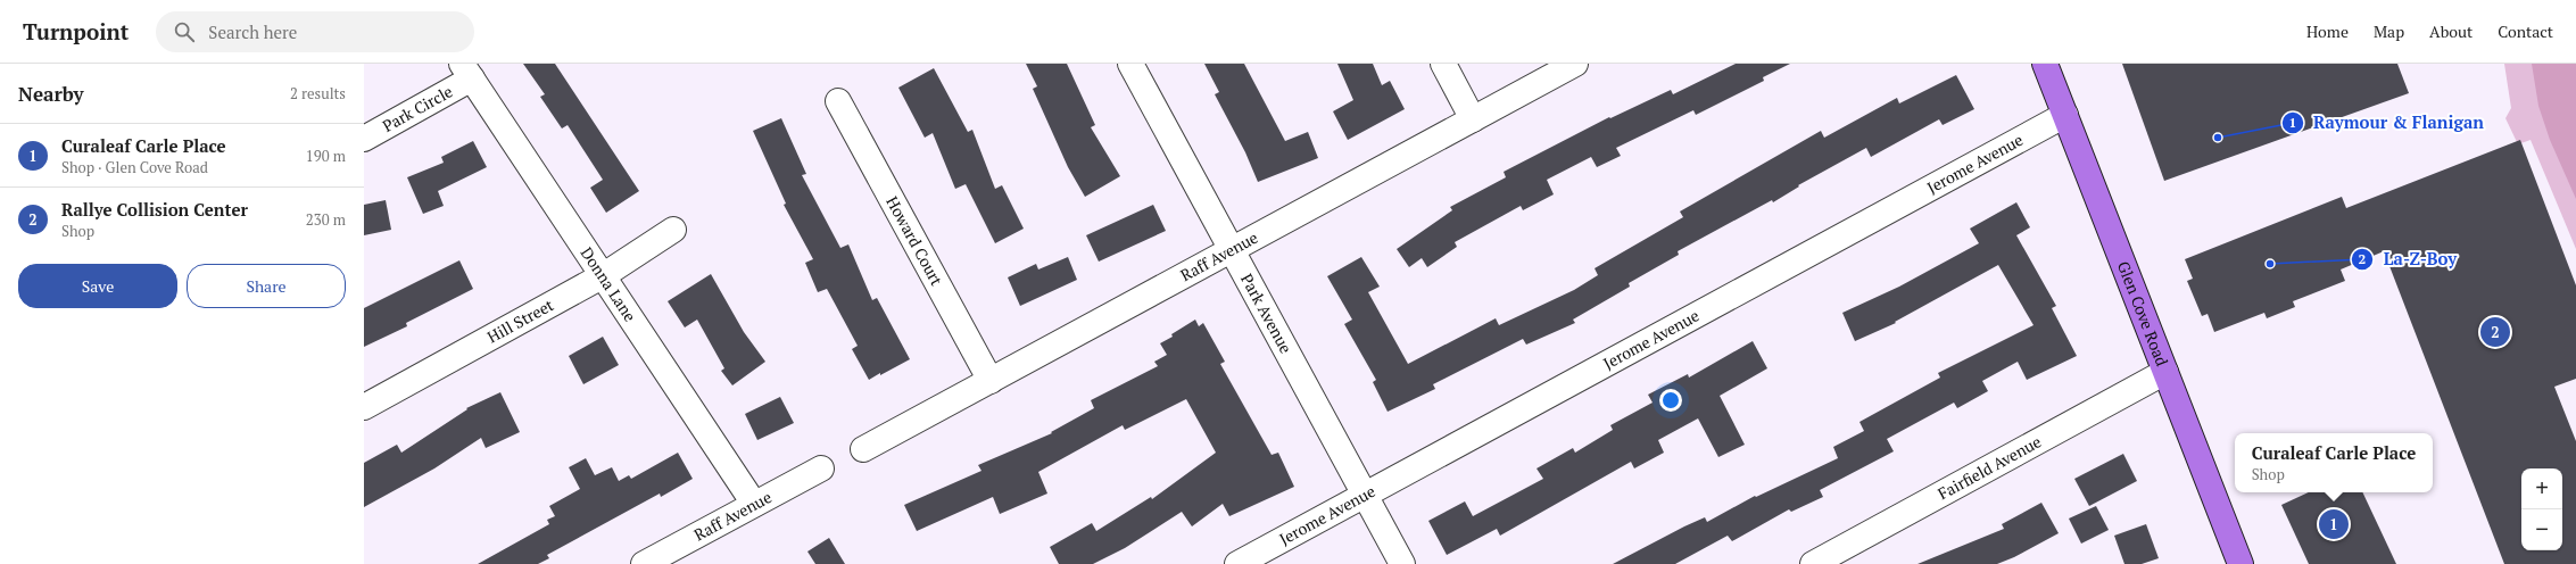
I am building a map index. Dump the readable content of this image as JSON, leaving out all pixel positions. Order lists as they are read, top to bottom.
{
  "streets": {
    "main road": ["Glen Cove Road"],
    "street": [
      "Park Circle",
      "Jerome Avenue",
      "Howard Court",
      "Raff Avenue",
      "Donna Lane",
      "Park Avenue",
      "Hill Street",
      "Fairfield Avenue"
    ]
  },
  "crossings": [
    ["Park Circle", "Donna Lane"],
    ["Jerome Avenue", "Park Avenue"],
    ["Jerome Avenue", "Glen Cove Road"],
    ["Howard Court", "Raff Avenue"],
    ["Raff Avenue", "Donna Lane"],
    ["Raff Avenue", "Park Avenue"],
    ["Donna Lane", "Hill Street"],
    ["Glen Cove Road", "Fairfield Avenue"]
  ],
  "places": ["Raymour & Flanigan", "La-Z-Boy"],
  "page": {
    "header": "Turnpoint",
    "search": "Search here",
    "nav": [
      "Home",
      "Map",
      "About",
      "Contact"
    ],
    "heading": ["Nearby", "2 results"],
    "list": [
      {
        "mark": "1",
        "name": "Curaleaf Carle Place",
        "note": "Shop · Glen Cove Road",
        "value": "190 m"
      },
      {
        "mark": "2",
        "name": "Rallye Collision Center",
        "note": "Shop",
        "value": "230 m"
      }
    ],
    "buttons": ["Save", "Share"],
    "pins": ["2", "1"],
    "popup": ["Curaleaf Carle Place", "Shop"],
    "map_buttons": ["+", "−"]
  }
}
